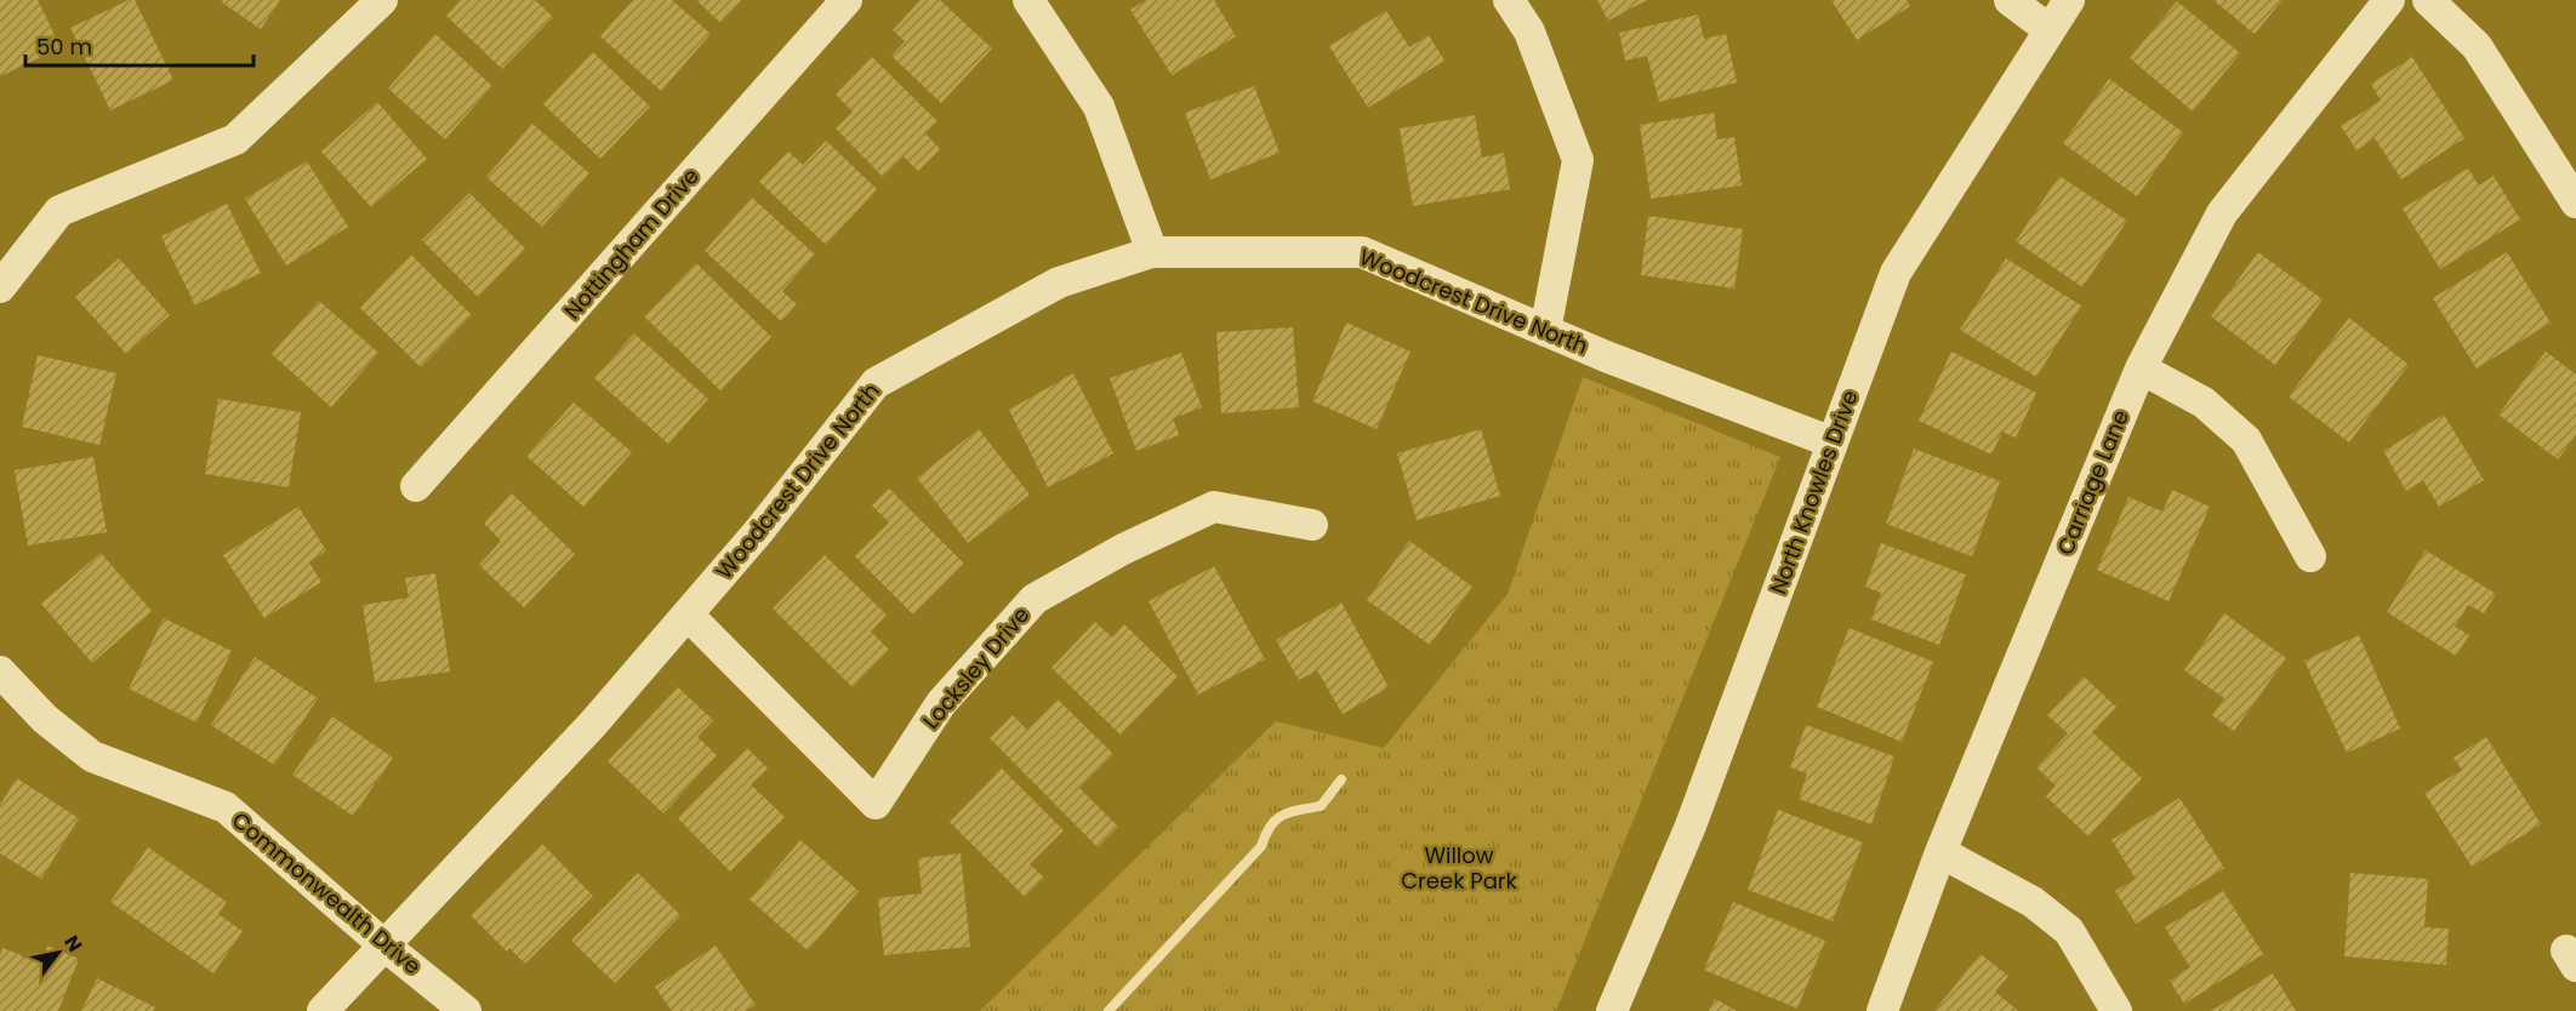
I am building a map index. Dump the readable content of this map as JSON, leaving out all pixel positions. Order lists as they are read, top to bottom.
{
  "streets": {
    "street": [
      "Nottingham Drive",
      "Woodcrest Drive North",
      "Carriage Lane",
      "North Knowles Drive",
      "Locksley Drive",
      "Commonwealth Drive"
    ]
  },
  "crossings": [
    ["Woodcrest Drive North", "North Knowles Drive"],
    ["Woodcrest Drive North", "Locksley Drive"],
    ["Woodcrest Drive North", "Commonwealth Drive"]
  ],
  "parks": ["Willow Creek Park"],
  "scale_bar": "50 m",
  "north": "top right"
}
